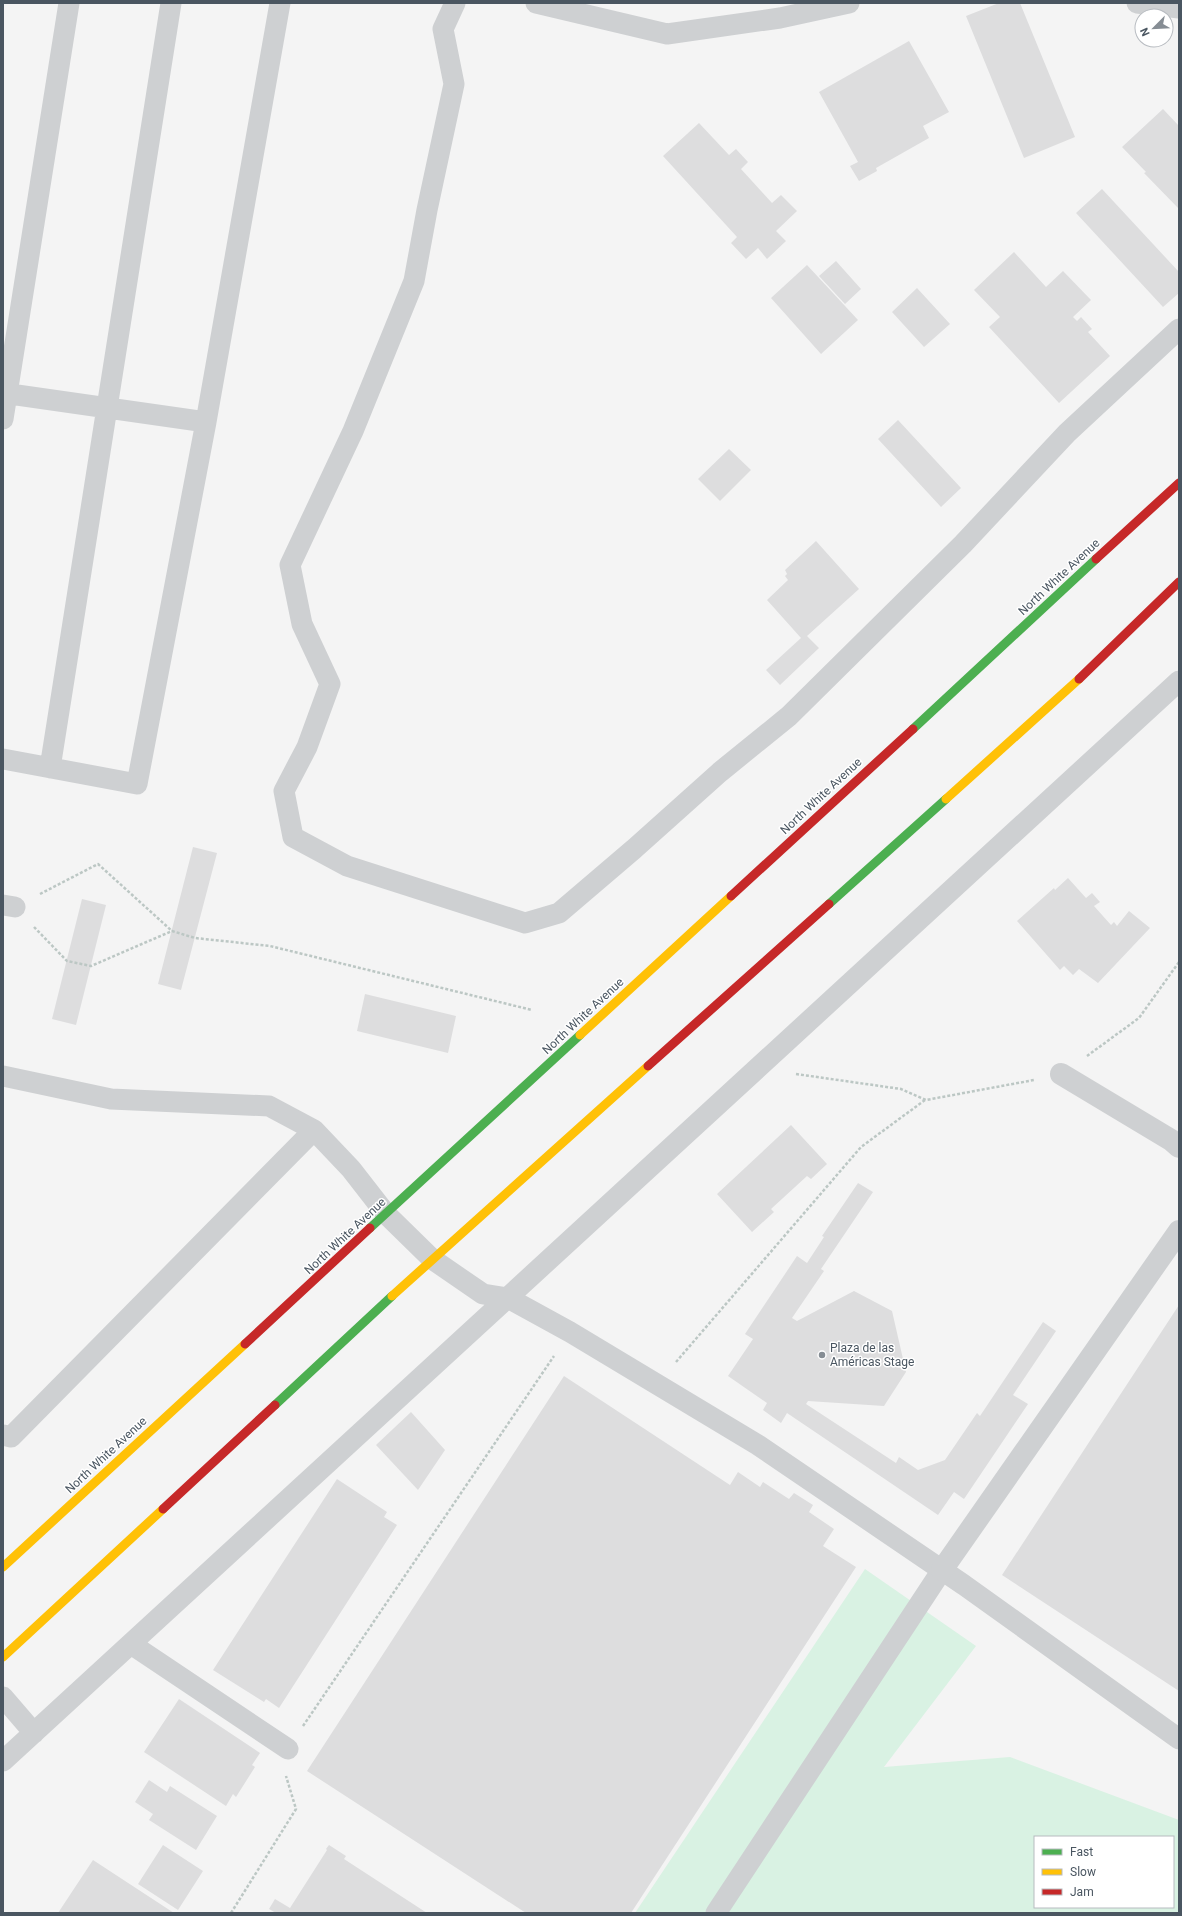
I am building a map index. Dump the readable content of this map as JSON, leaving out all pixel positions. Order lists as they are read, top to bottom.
{
  "streets": {
    "main road": ["North White Avenue"]
  },
  "places": ["Plaza de las Américas Stage"],
  "legend": ["Fast", "Slow", "Jam"],
  "north": "bottom left"
}
